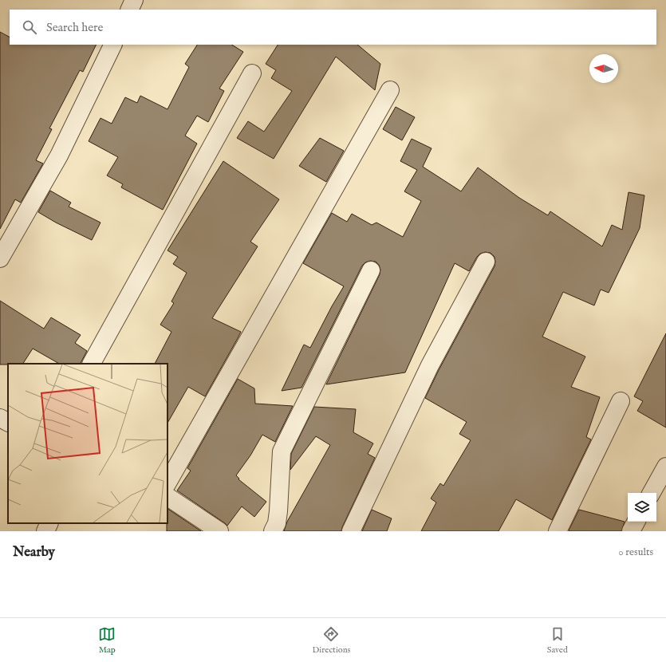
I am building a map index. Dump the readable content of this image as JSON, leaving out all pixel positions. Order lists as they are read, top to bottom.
{
  "north": "left",
  "page": {
    "search": "Search here",
    "heading": ["Nearby", "0 results"],
    "nav": ["Map", "Directions", "Saved"]
  }
}
